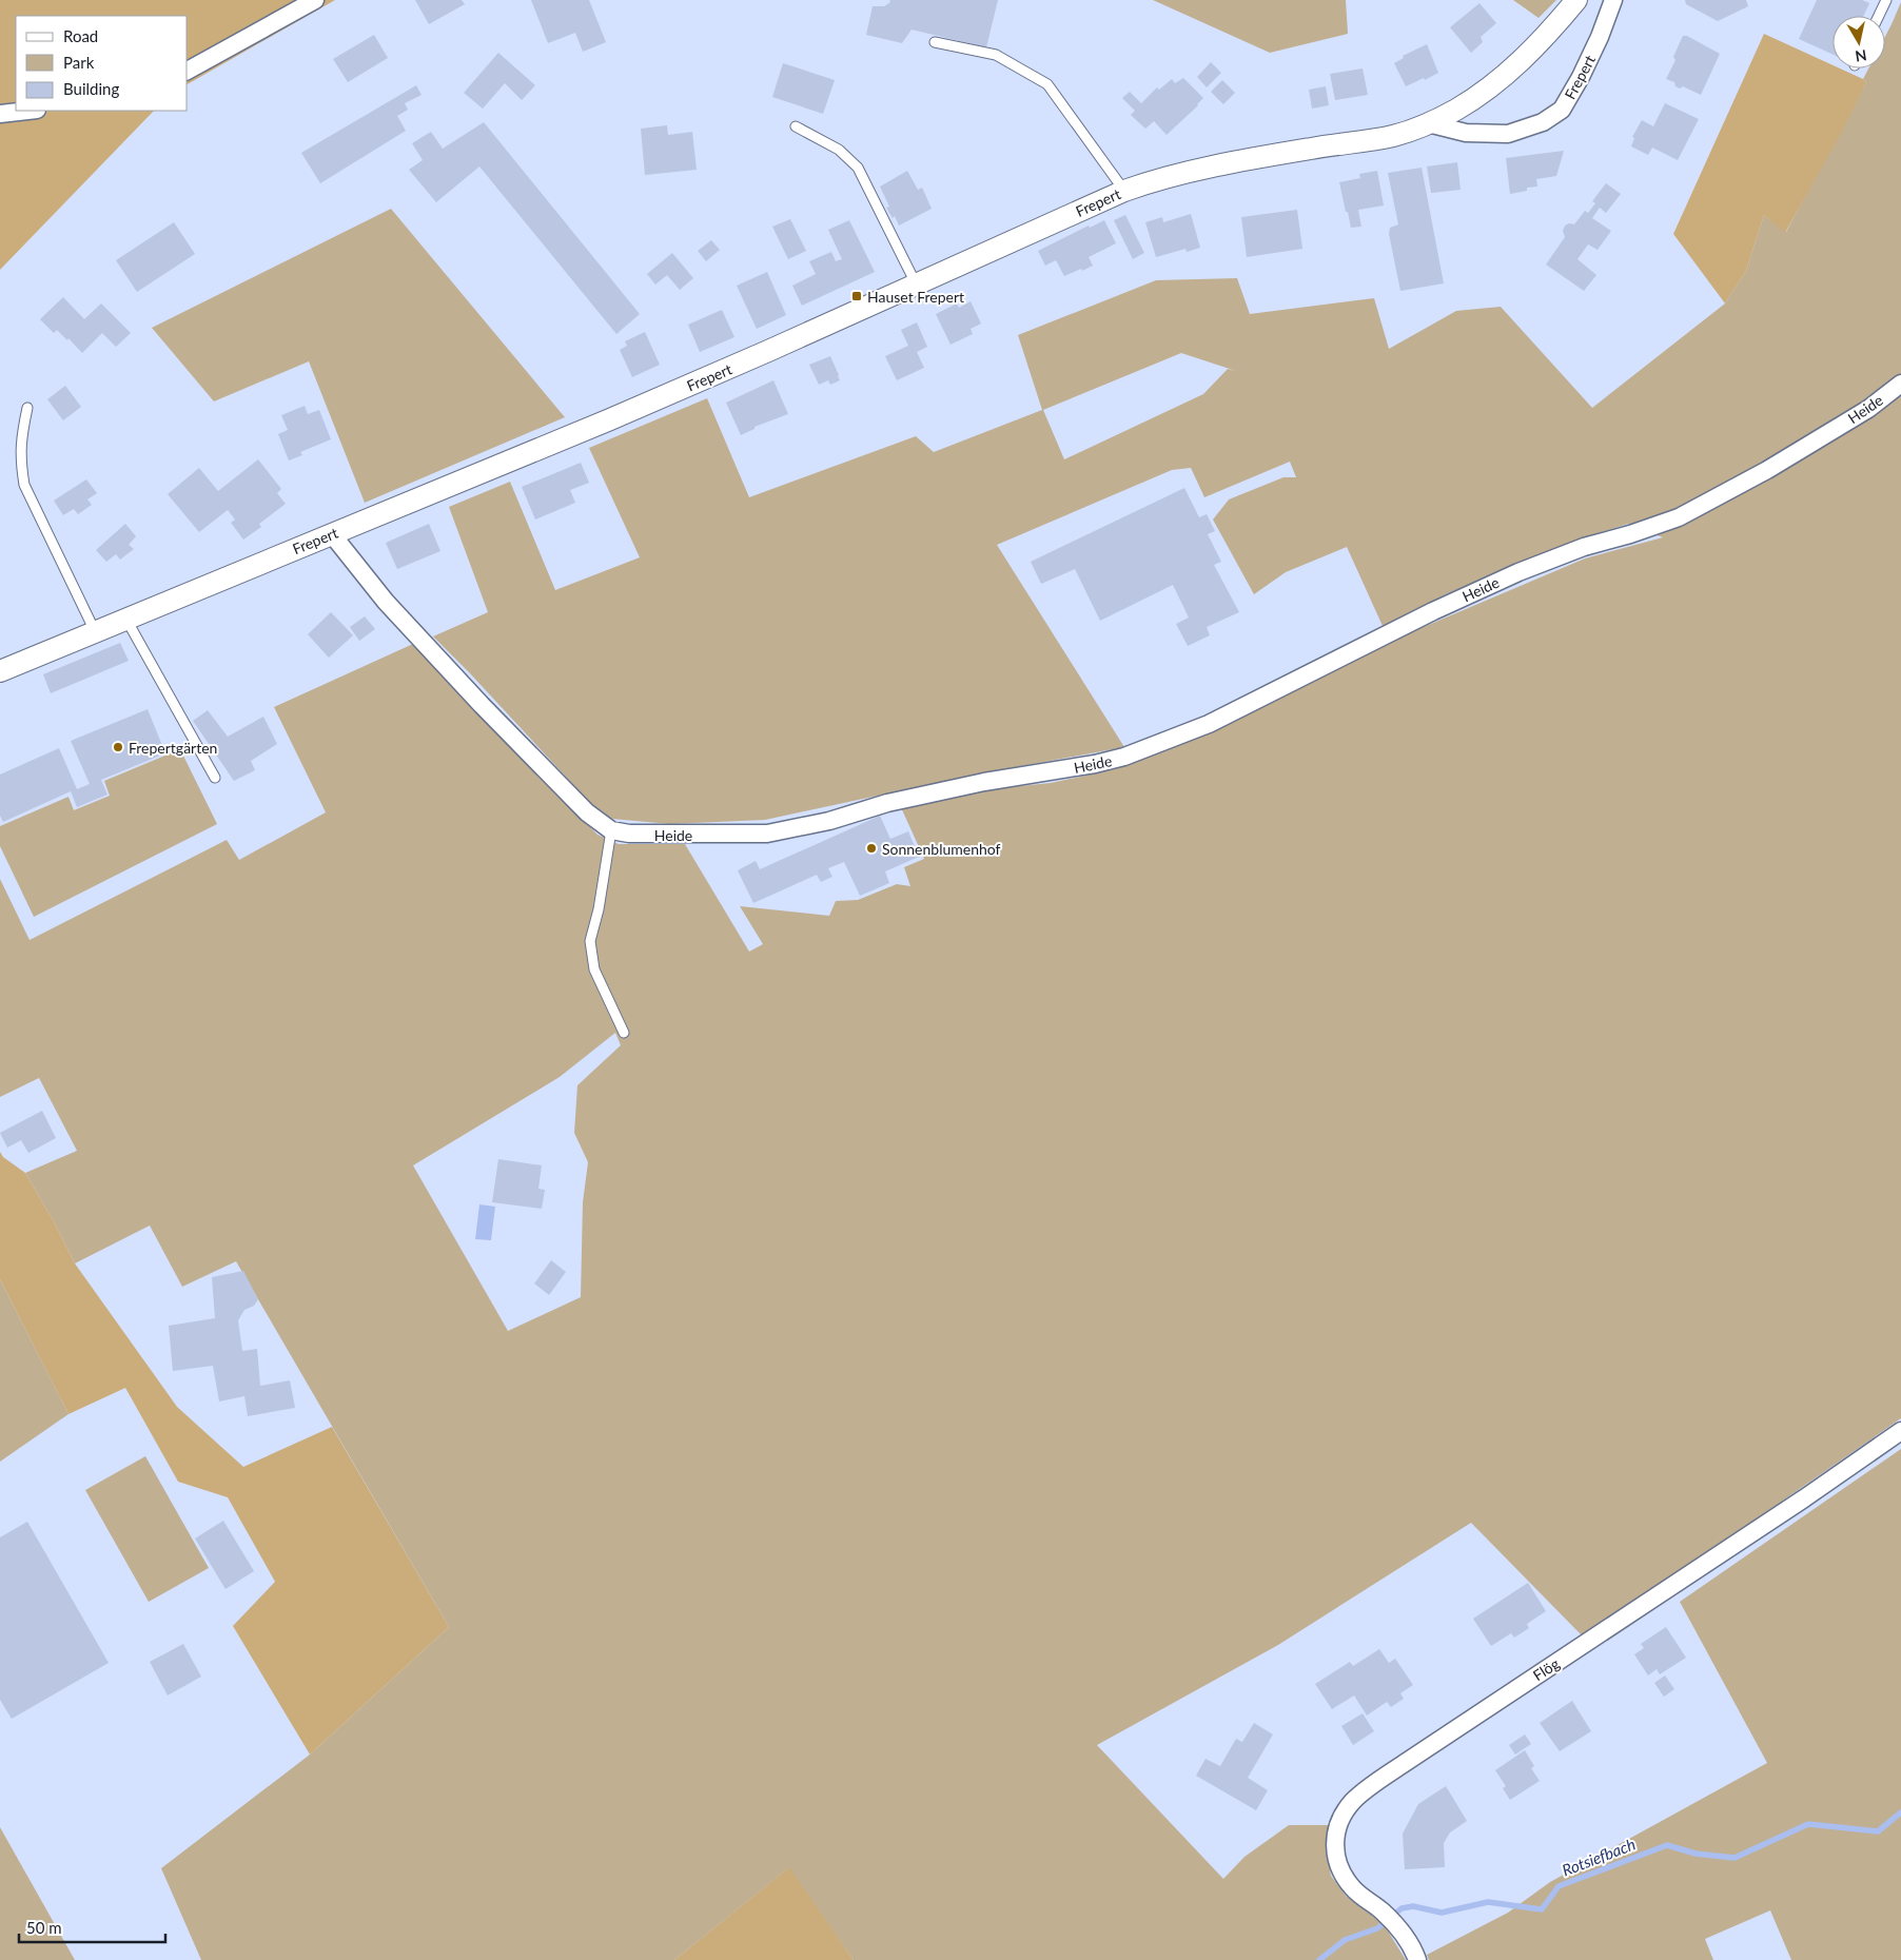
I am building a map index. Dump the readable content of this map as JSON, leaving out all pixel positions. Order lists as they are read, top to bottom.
{
  "streets": {
    "street": ["Frepert", "Heide", "Flög"]
  },
  "crossings": [
    ["Frepert", "Heide"]
  ],
  "water": ["Rotsiefbach"],
  "places": {
    "transit": ["Hauset Frepert"],
    "other": ["Frepertgärten", "Sonnenblumenhof"]
  },
  "legend": ["Road", "Park", "Building"],
  "scale_bar": "50 m",
  "north": "bottom"
}
